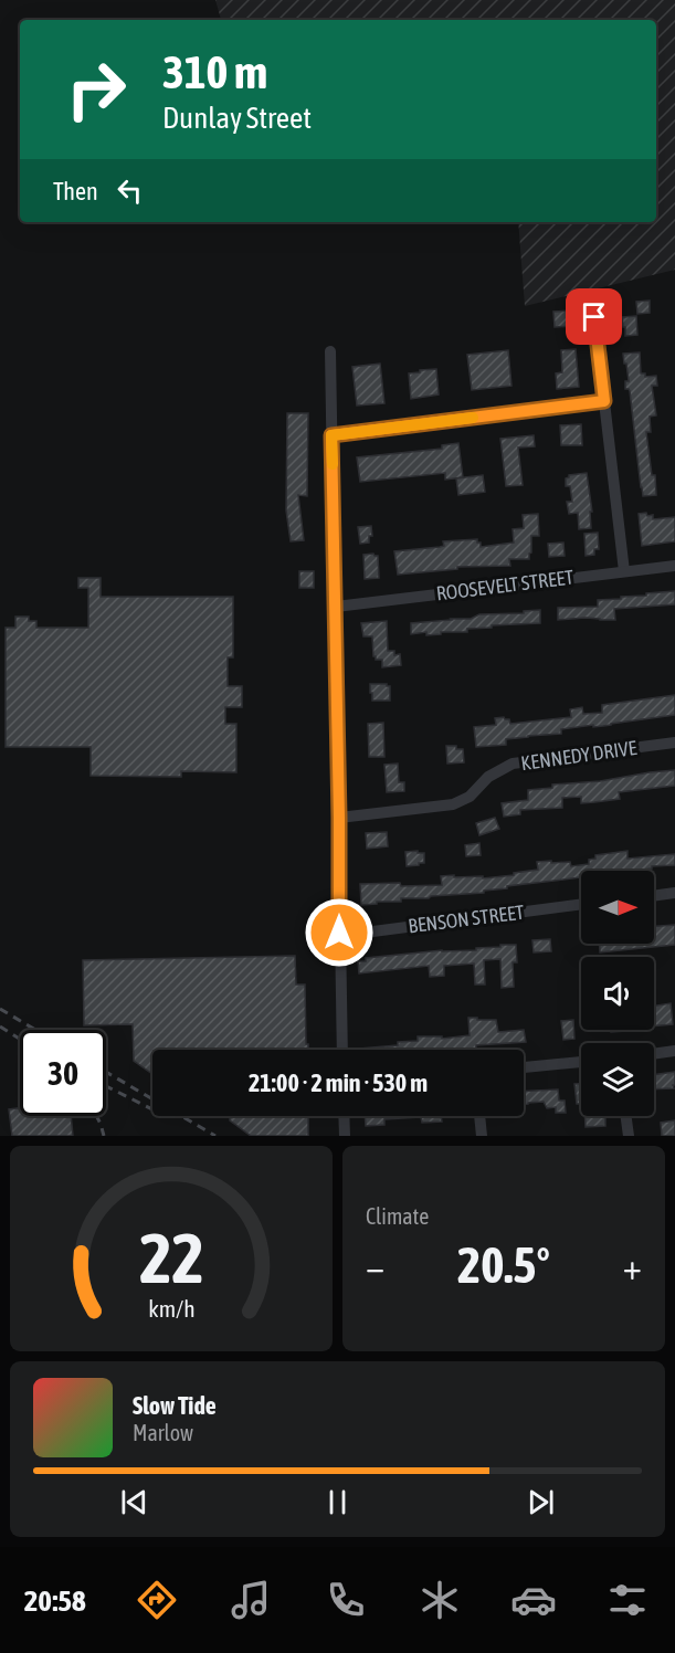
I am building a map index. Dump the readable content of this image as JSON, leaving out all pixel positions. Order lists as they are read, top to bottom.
{
  "streets": {
    "street": ["ROOSEVELT STREET", "KENNEDY DRIVE", "BENSON STREET"]
  },
  "north": "right",
  "page": {
    "turn": ["310 m", "Dunlay Street"],
    "then": "Then",
    "limit": "30",
    "trip": "21:00 · 2 min · 530 m",
    "tile": "Climate",
    "heat": ["−", "20.5°", "+"],
    "song": ["Slow Tide", "Marlow"],
    "tabs": "20:58",
    "gauge": ["22", "km/h"]
  }
}
